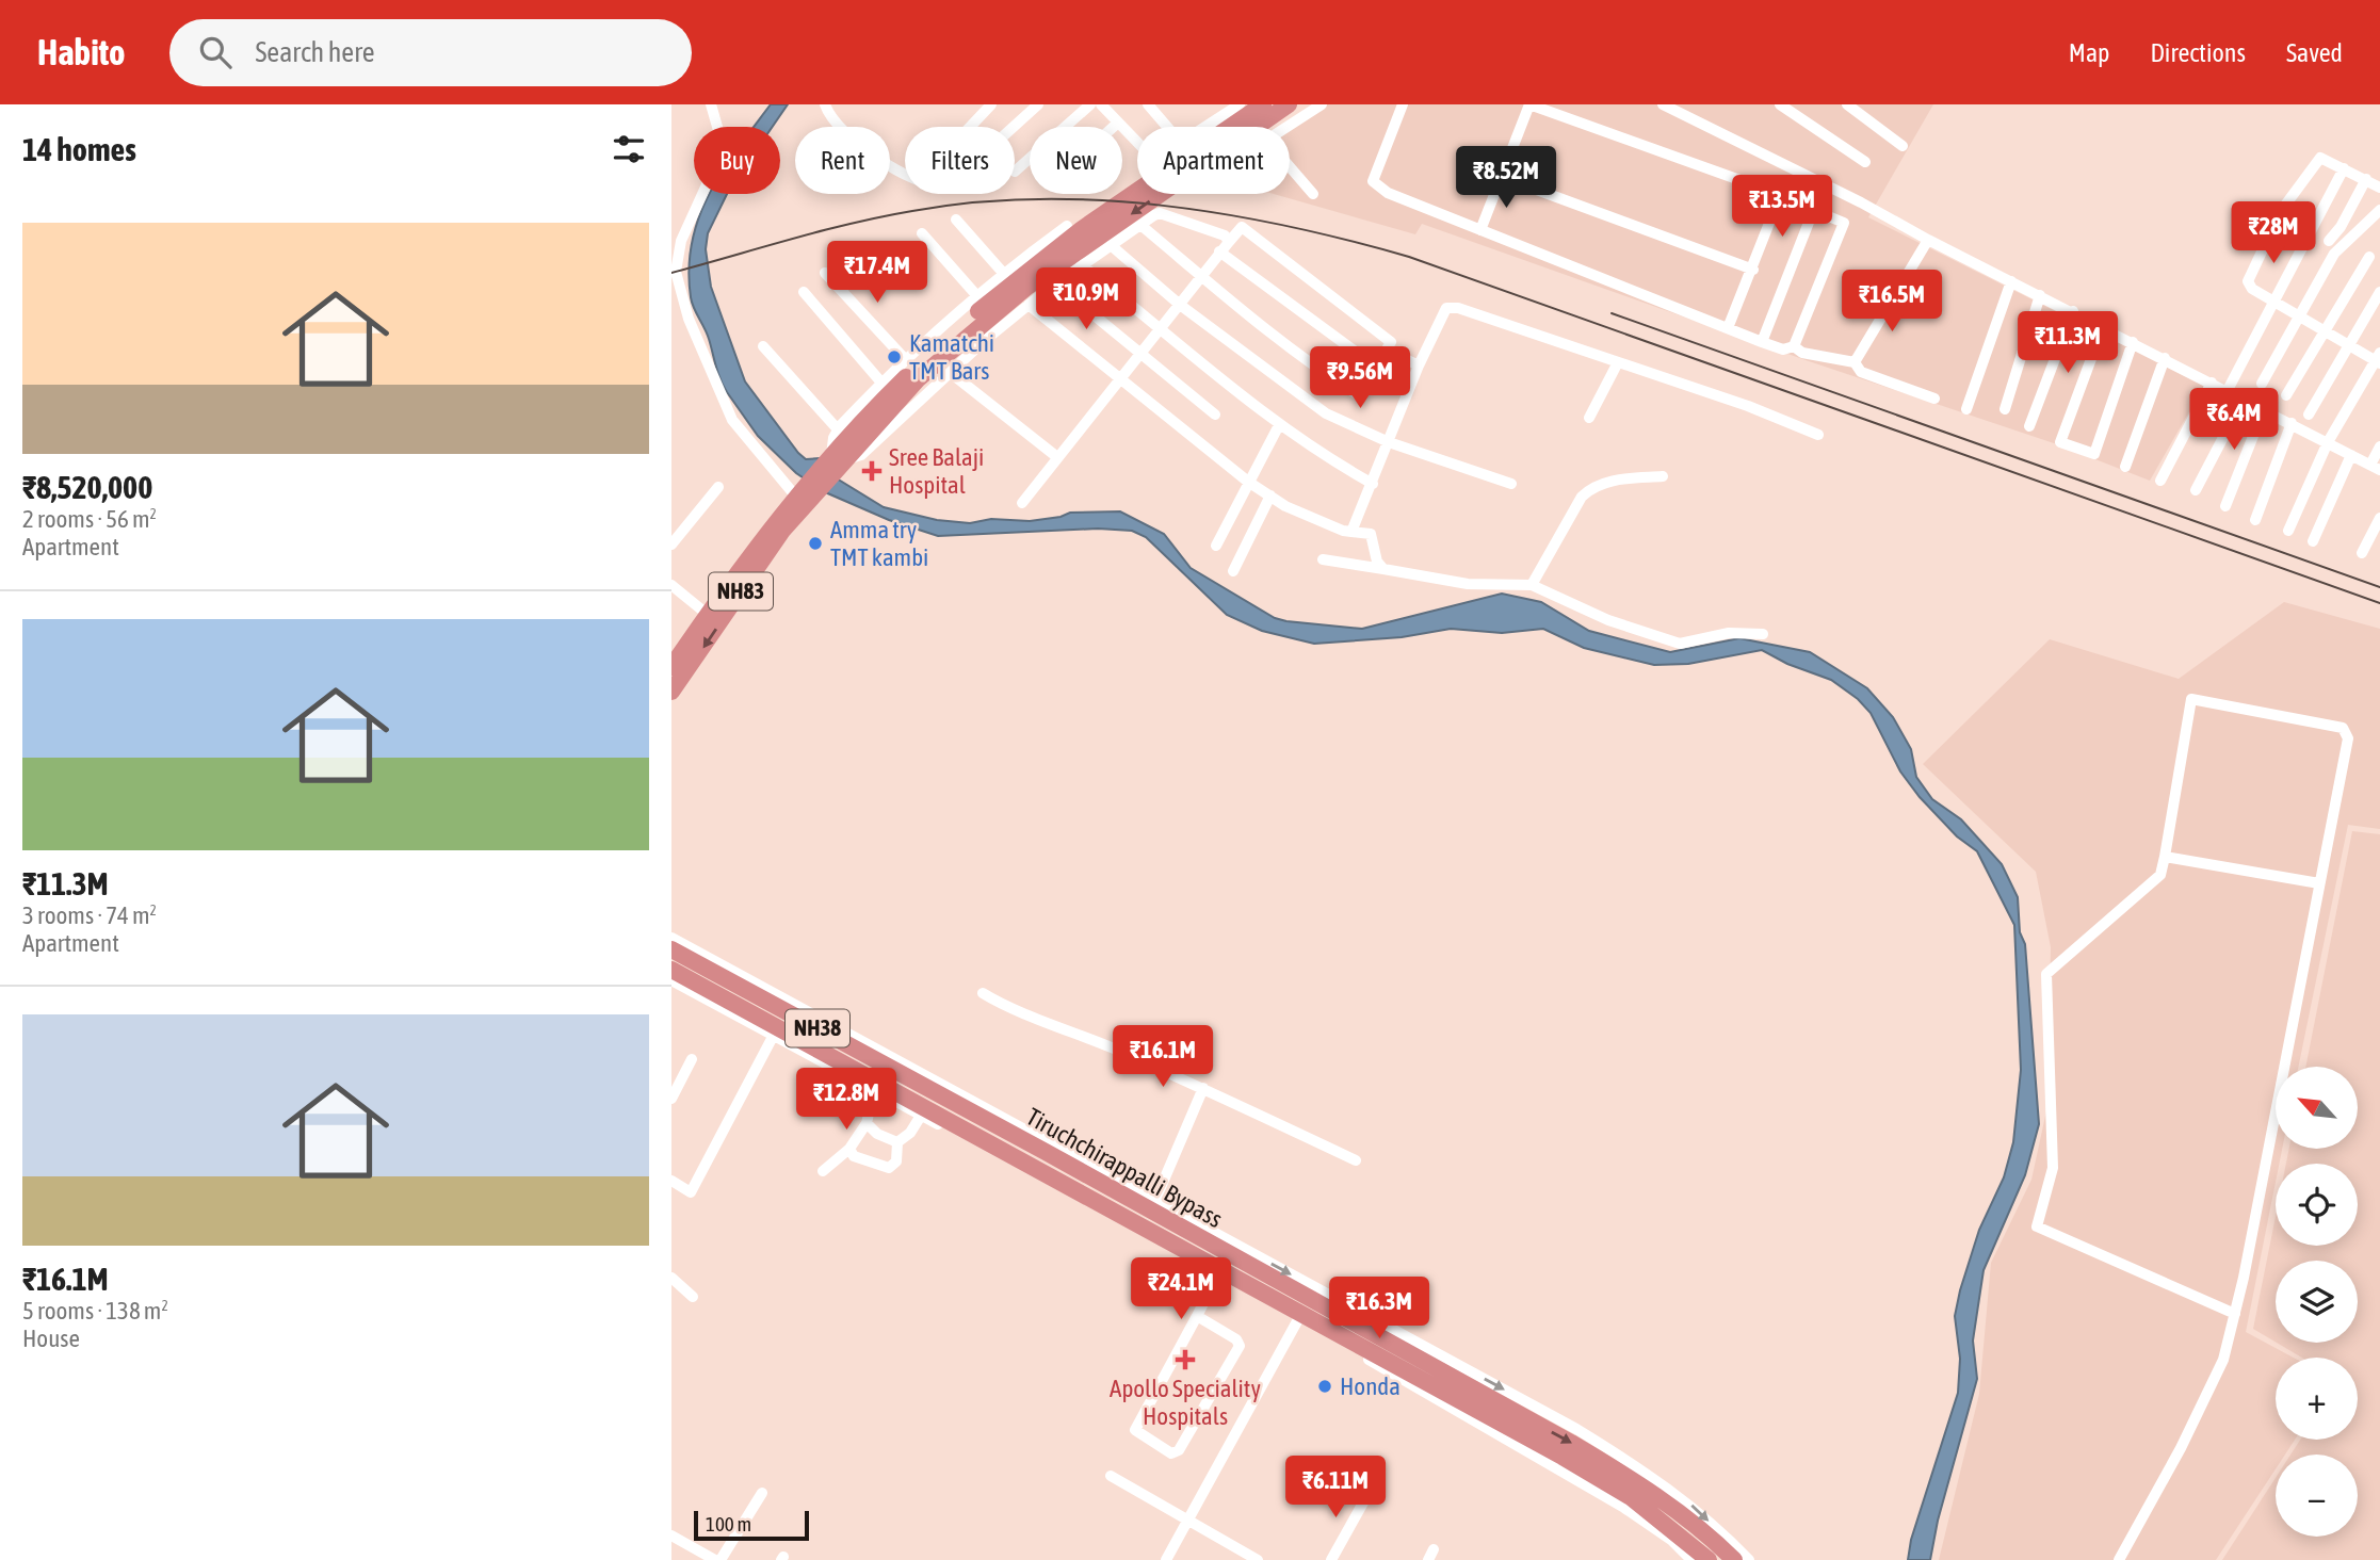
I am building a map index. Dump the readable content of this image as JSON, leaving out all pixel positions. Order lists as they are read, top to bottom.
{
  "streets": {
    "highway": ["NH83", "NH38", "Tiruchchirappalli Bypass"]
  },
  "crossings": [
    ["NH38", "Tiruchchirappalli Bypass"]
  ],
  "places": {
    "other": ["Kamatchi TMT Bars", "Amma try TMT kambi", "Honda"],
    "health": ["Sree Balaji Hospital", "Apollo Speciality Hospitals"]
  },
  "scale_bar": "100 m",
  "north": "top left",
  "page": {
    "header": "Habito",
    "search": "Search here",
    "nav": ["Map", "Directions", "Saved"],
    "heading": "14 homes",
    "chip": [
      "Buy",
      "Rent",
      "Filters",
      "New",
      "Apartment"
    ],
    "price": [
      "₹8.52M",
      "₹13.5M",
      "₹28M",
      "₹17.4M",
      "₹10.9M",
      "₹16.5M",
      "₹11.3M",
      "₹9.56M",
      "₹6.4M",
      "₹16.1M",
      "₹12.8M",
      "₹24.1M",
      "₹16.3M",
      "₹6.11M"
    ],
    "list": [
      {
        "name": "₹8,520,000",
        "note": "2 rooms · 56 m² · Apartment"
      },
      {
        "name": "₹11.3M",
        "note": "3 rooms · 74 m² · Apartment"
      },
      {
        "name": "₹16.1M",
        "note": "5 rooms · 138 m² · House"
      }
    ],
    "map_buttons": ["+", "−"],
    "scale": "100 m"
  }
}
